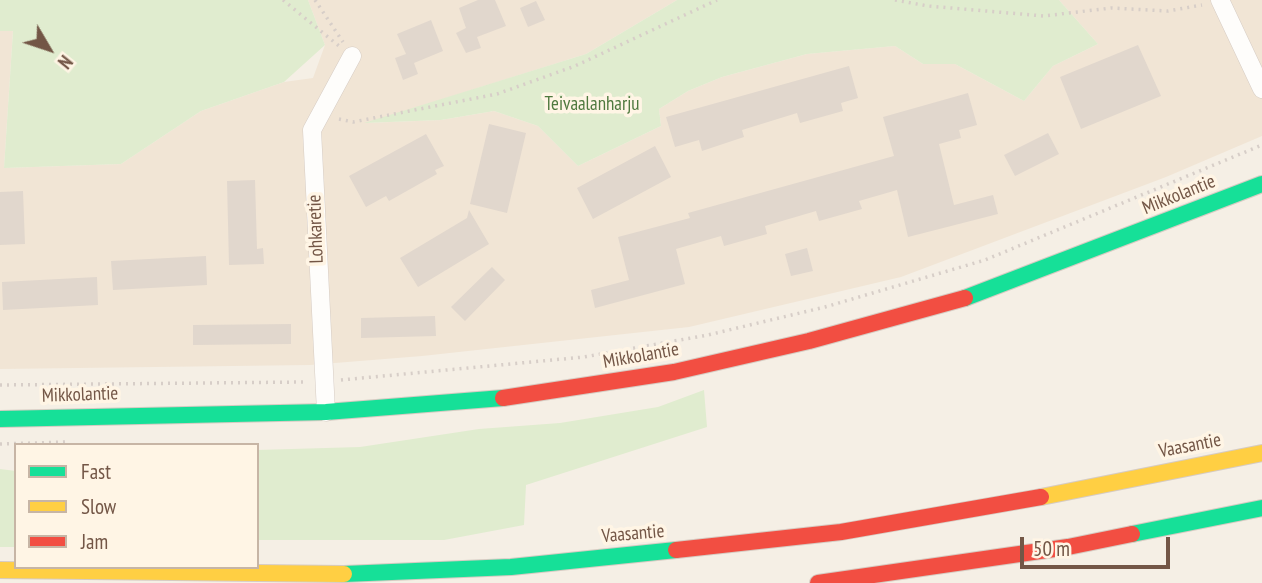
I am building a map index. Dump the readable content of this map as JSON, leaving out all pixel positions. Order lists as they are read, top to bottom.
{
  "streets": {
    "main road": ["Mikkolantie", "Vaasantie"],
    "street": ["Lohkaretie"]
  },
  "crossings": [
    ["Mikkolantie", "Lohkaretie"]
  ],
  "parks": ["Teivaalanharju"],
  "legend": ["Fast", "Slow", "Jam"],
  "scale_bar": "50 m",
  "north": "bottom right"
}
